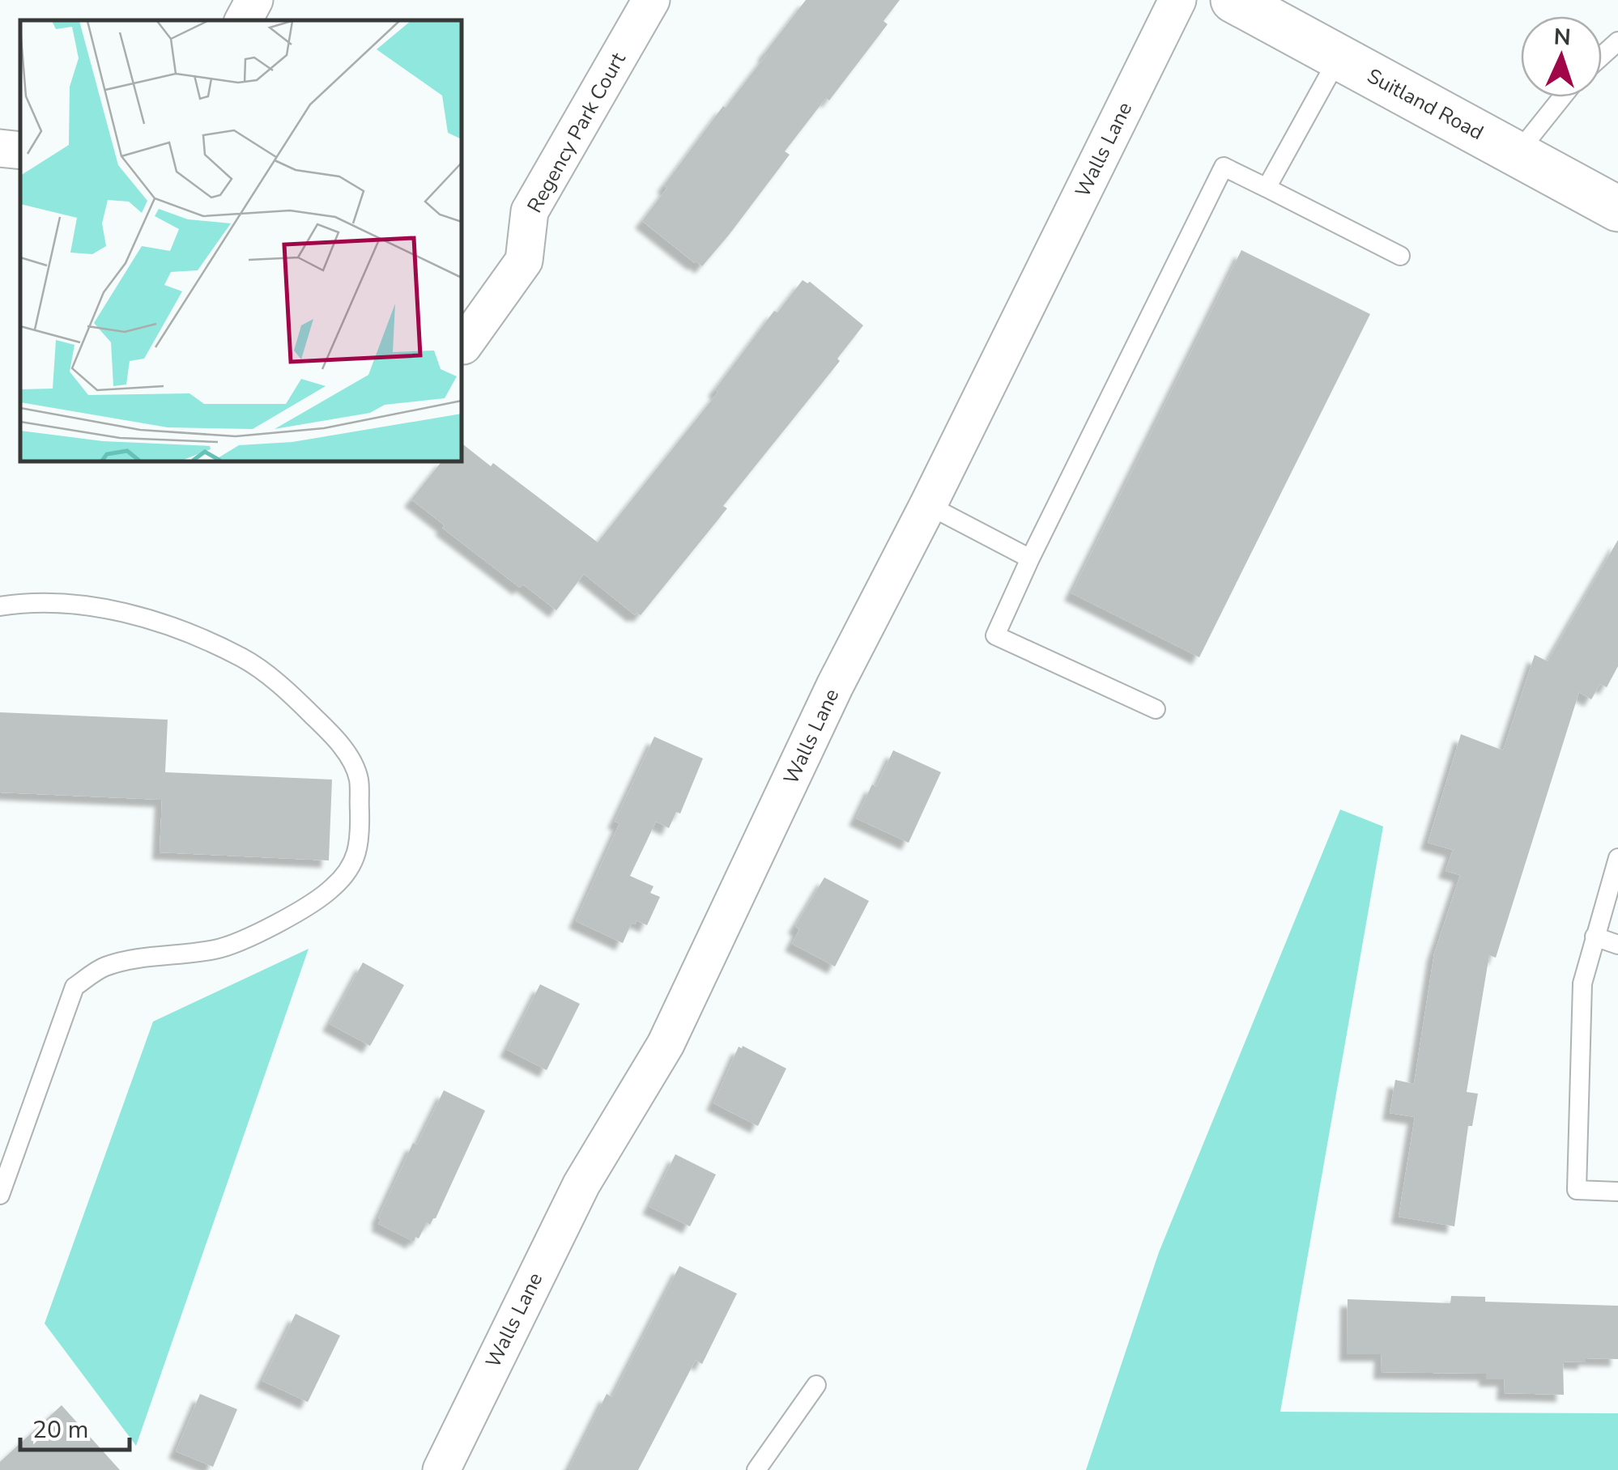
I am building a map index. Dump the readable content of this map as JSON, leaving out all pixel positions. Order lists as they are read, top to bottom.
{
  "streets": {
    "main road": ["Suitland Road"],
    "street": ["Regency Park Court", "Walls Lane"]
  },
  "scale_bar": "20 m",
  "north": "top"
}
